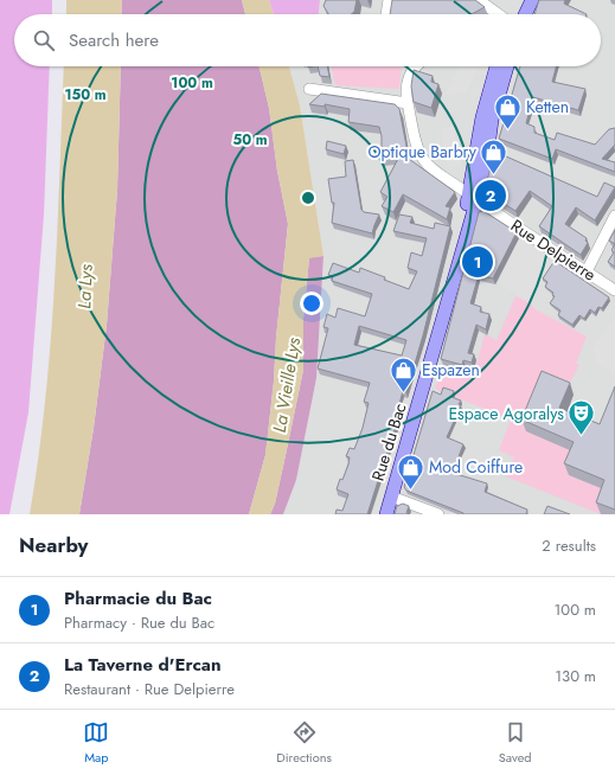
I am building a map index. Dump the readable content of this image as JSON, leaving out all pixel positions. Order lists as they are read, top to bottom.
{
  "streets": {
    "main road": ["Rue du Bac"],
    "street": ["Rue Delpierre"]
  },
  "crossings": [
    ["Rue Delpierre", "Rue du Bac"]
  ],
  "water": ["La Lys", "La Vieille Lys"],
  "places": {
    "shop": [
      "Ketten",
      "Optique Barbry",
      "Espazen",
      "Mod Coiffure"
    ],
    "theatre": ["Espace Agoralys"]
  },
  "page": {
    "search": "Search here",
    "pins": ["2", "1"],
    "heading": ["Nearby", "2 results"],
    "list": [
      {
        "mark": "1",
        "name": "Pharmacie du Bac",
        "note": "Pharmacy · Rue du Bac",
        "value": "100 m"
      },
      {
        "mark": "2",
        "name": "La Taverne d'Ercan",
        "note": "Restaurant · Rue Delpierre",
        "value": "130 m"
      }
    ],
    "nav": ["Map", "Directions", "Saved"]
  },
  "rings": ["100 m", "150 m", "50 m"]
}
